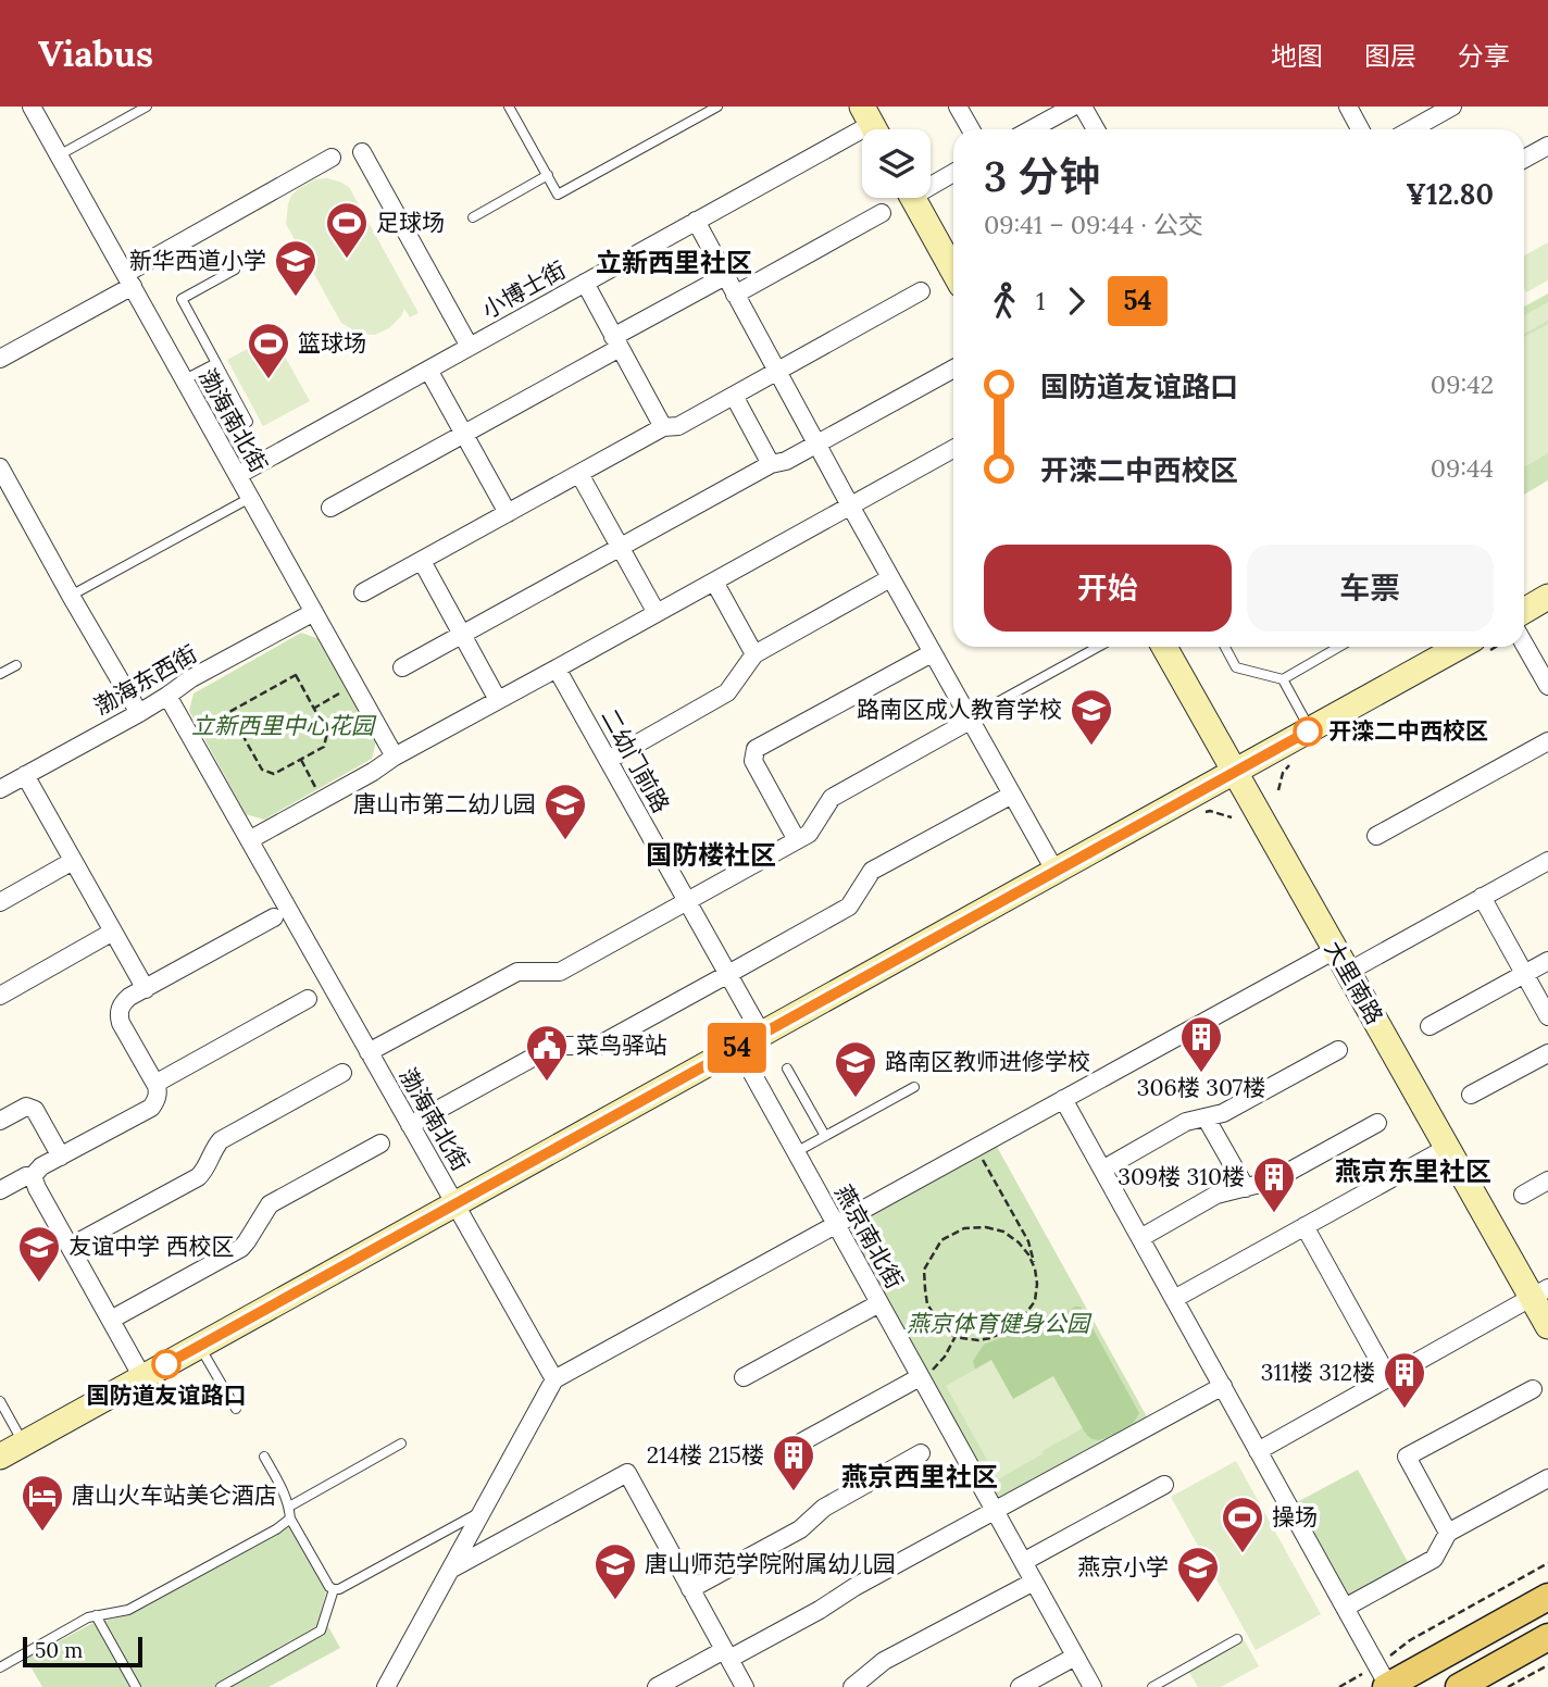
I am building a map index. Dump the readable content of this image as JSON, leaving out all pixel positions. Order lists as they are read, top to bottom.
{
  "streets": {
    "street": [
      "小博士街",
      "渤海南北街",
      "渤海东西街",
      "二幼门前路",
      "大里南路",
      "燕京南北街"
    ]
  },
  "crossings": [
    ["小博士街", "渤海南北街"],
    ["渤海南北街", "渤海东西街"]
  ],
  "districts": [
    "立新西里社区",
    "国防楼社区",
    "燕京东里社区",
    "燕京西里社区"
  ],
  "parks": ["立新西里中心花园", "燕京体育健身公园"],
  "places": {
    "sports": ["足球场", "篮球场", "操场"],
    "school or university": [
      "新华西道小学",
      "路南区成人教育学校",
      "唐山市第二幼儿园",
      "路南区教师进修学校",
      "友谊中学 西校区",
      "唐山师范学院附属幼儿园",
      "燕京小学"
    ],
    "other": ["开滦二中西校区", "国防道友谊路口"],
    "building": [
      "306楼 307楼",
      "309楼 310楼",
      "311楼 312楼",
      "214楼 215楼"
    ],
    "public building": ["菜鸟驿站"],
    "hotel": ["唐山火车站美仑酒店"]
  },
  "lines": ["bus line 54"],
  "scale_bar": "50 m",
  "page": {
    "header": "Viabus",
    "nav": ["地图", "图层", "分享"],
    "on_map": "54",
    "heading": ["3 分钟", "09:41 – 09:44 · 公交", "¥12.80"],
    "legs": ["1", "54"],
    "list": [
      {
        "name": "国防道友谊路口",
        "value": "09:42"
      },
      {
        "name": "开滦二中西校区",
        "value": "09:44"
      }
    ],
    "buttons": ["开始", "车票"],
    "scale": "50 m"
  }
}
